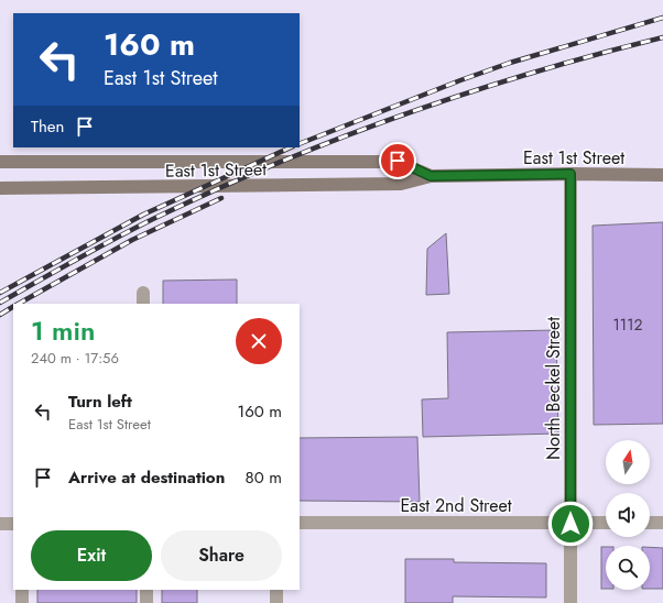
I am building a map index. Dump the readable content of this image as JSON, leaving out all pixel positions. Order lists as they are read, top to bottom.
{
  "streets": {
    "main road": ["East 1st Street"],
    "street": ["North Beckel Street", "East 2nd Street"]
  },
  "crossings": [
    ["East 1st Street", "North Beckel Street"],
    ["North Beckel Street", "East 2nd Street"]
  ],
  "house_numbers": ["1112"],
  "north": "top",
  "page": {
    "turn": ["160 m", "East 1st Street"],
    "then": "Then",
    "heading": ["1 min", "240 m · 17:56"],
    "list": [
      {
        "name": "Turn left",
        "note": "East 1st Street",
        "value": "160 m"
      },
      {
        "name": "Arrive at destination",
        "value": "80 m"
      }
    ],
    "buttons": ["Exit", "Share"]
  }
}
